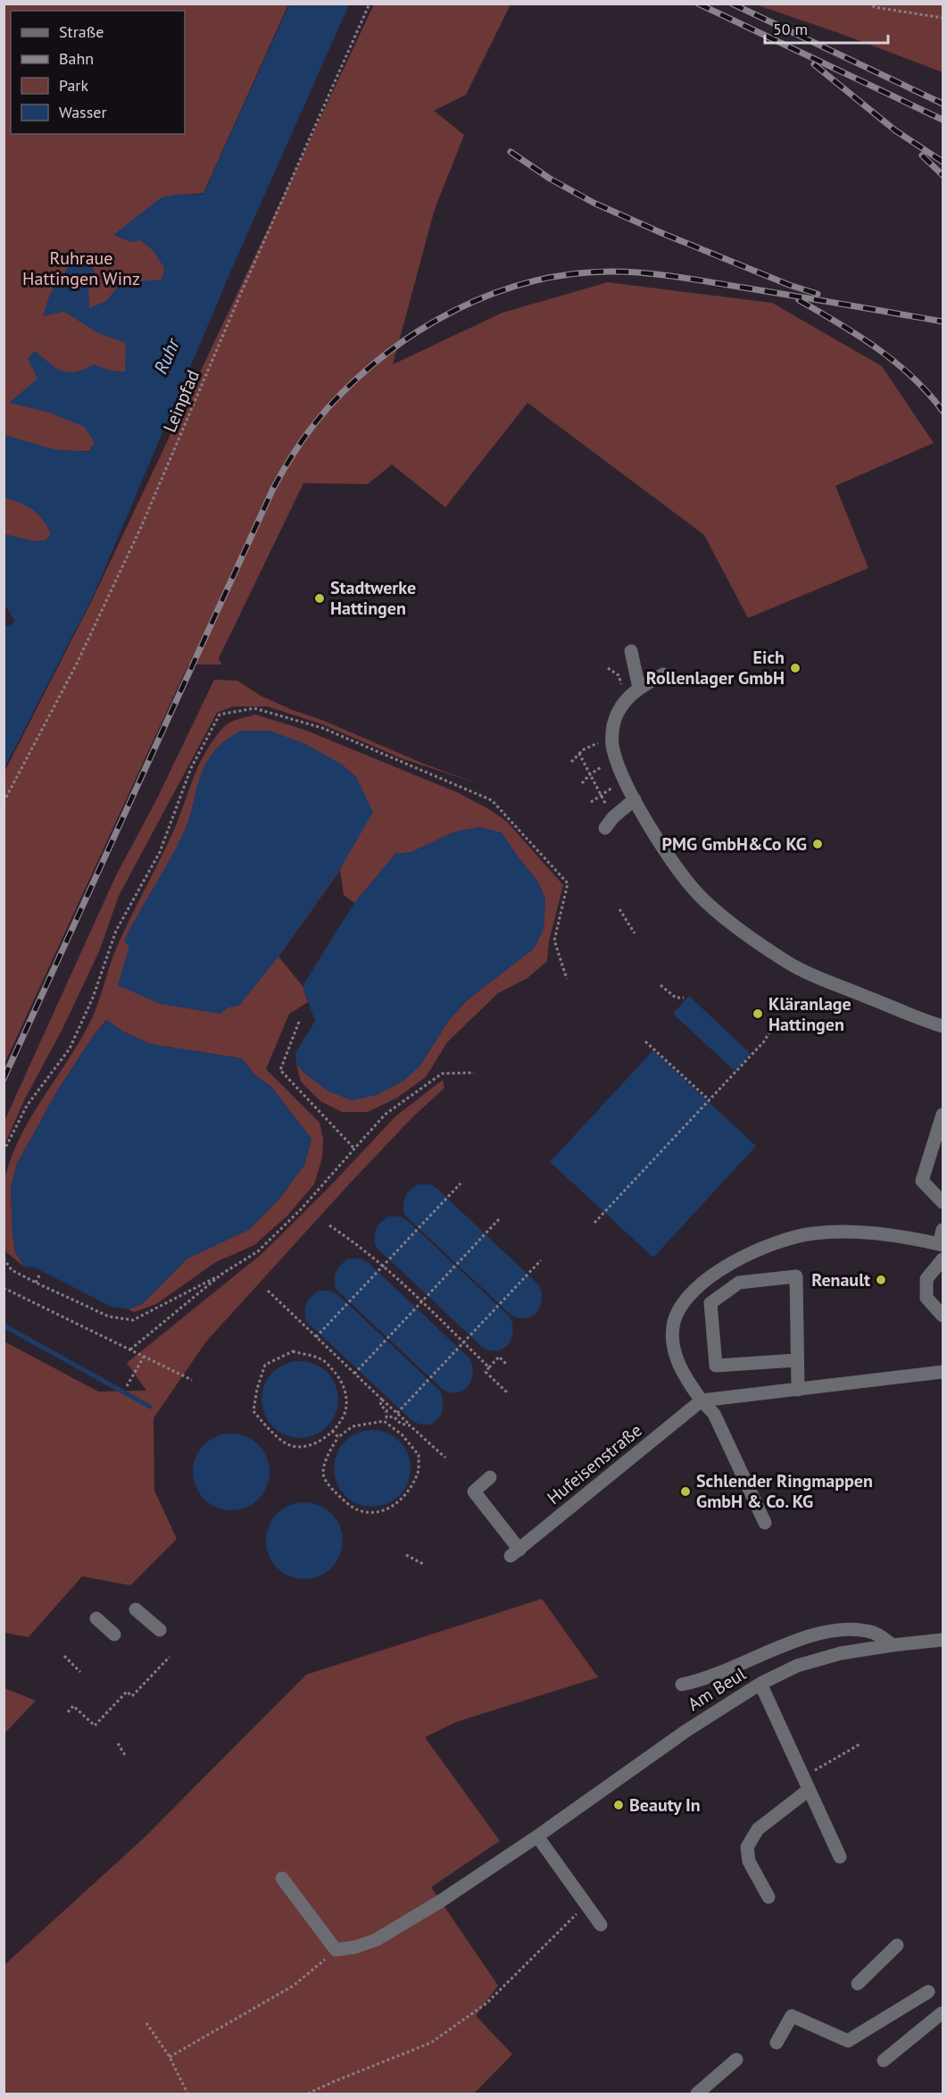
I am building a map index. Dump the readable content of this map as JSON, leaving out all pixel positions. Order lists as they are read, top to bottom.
{
  "streets": {
    "street": ["Hufeisenstraße", "Am Beul"],
    "path": ["Leinpfad"]
  },
  "water": ["Ruhr"],
  "parks": ["Ruhraue Hattingen Winz"],
  "places": [
    "Stadtwerke Hattingen",
    "Eich Rollenlager GmbH",
    "PMG GmbH&Co KG",
    "Kläranlage Hattingen",
    "Renault",
    "Schlender Ringmappen GmbH & Co. KG",
    "Beauty In"
  ],
  "legend": [
    "Straße",
    "Bahn",
    "Park",
    "Wasser"
  ],
  "scale_bar": "50 m"
}
